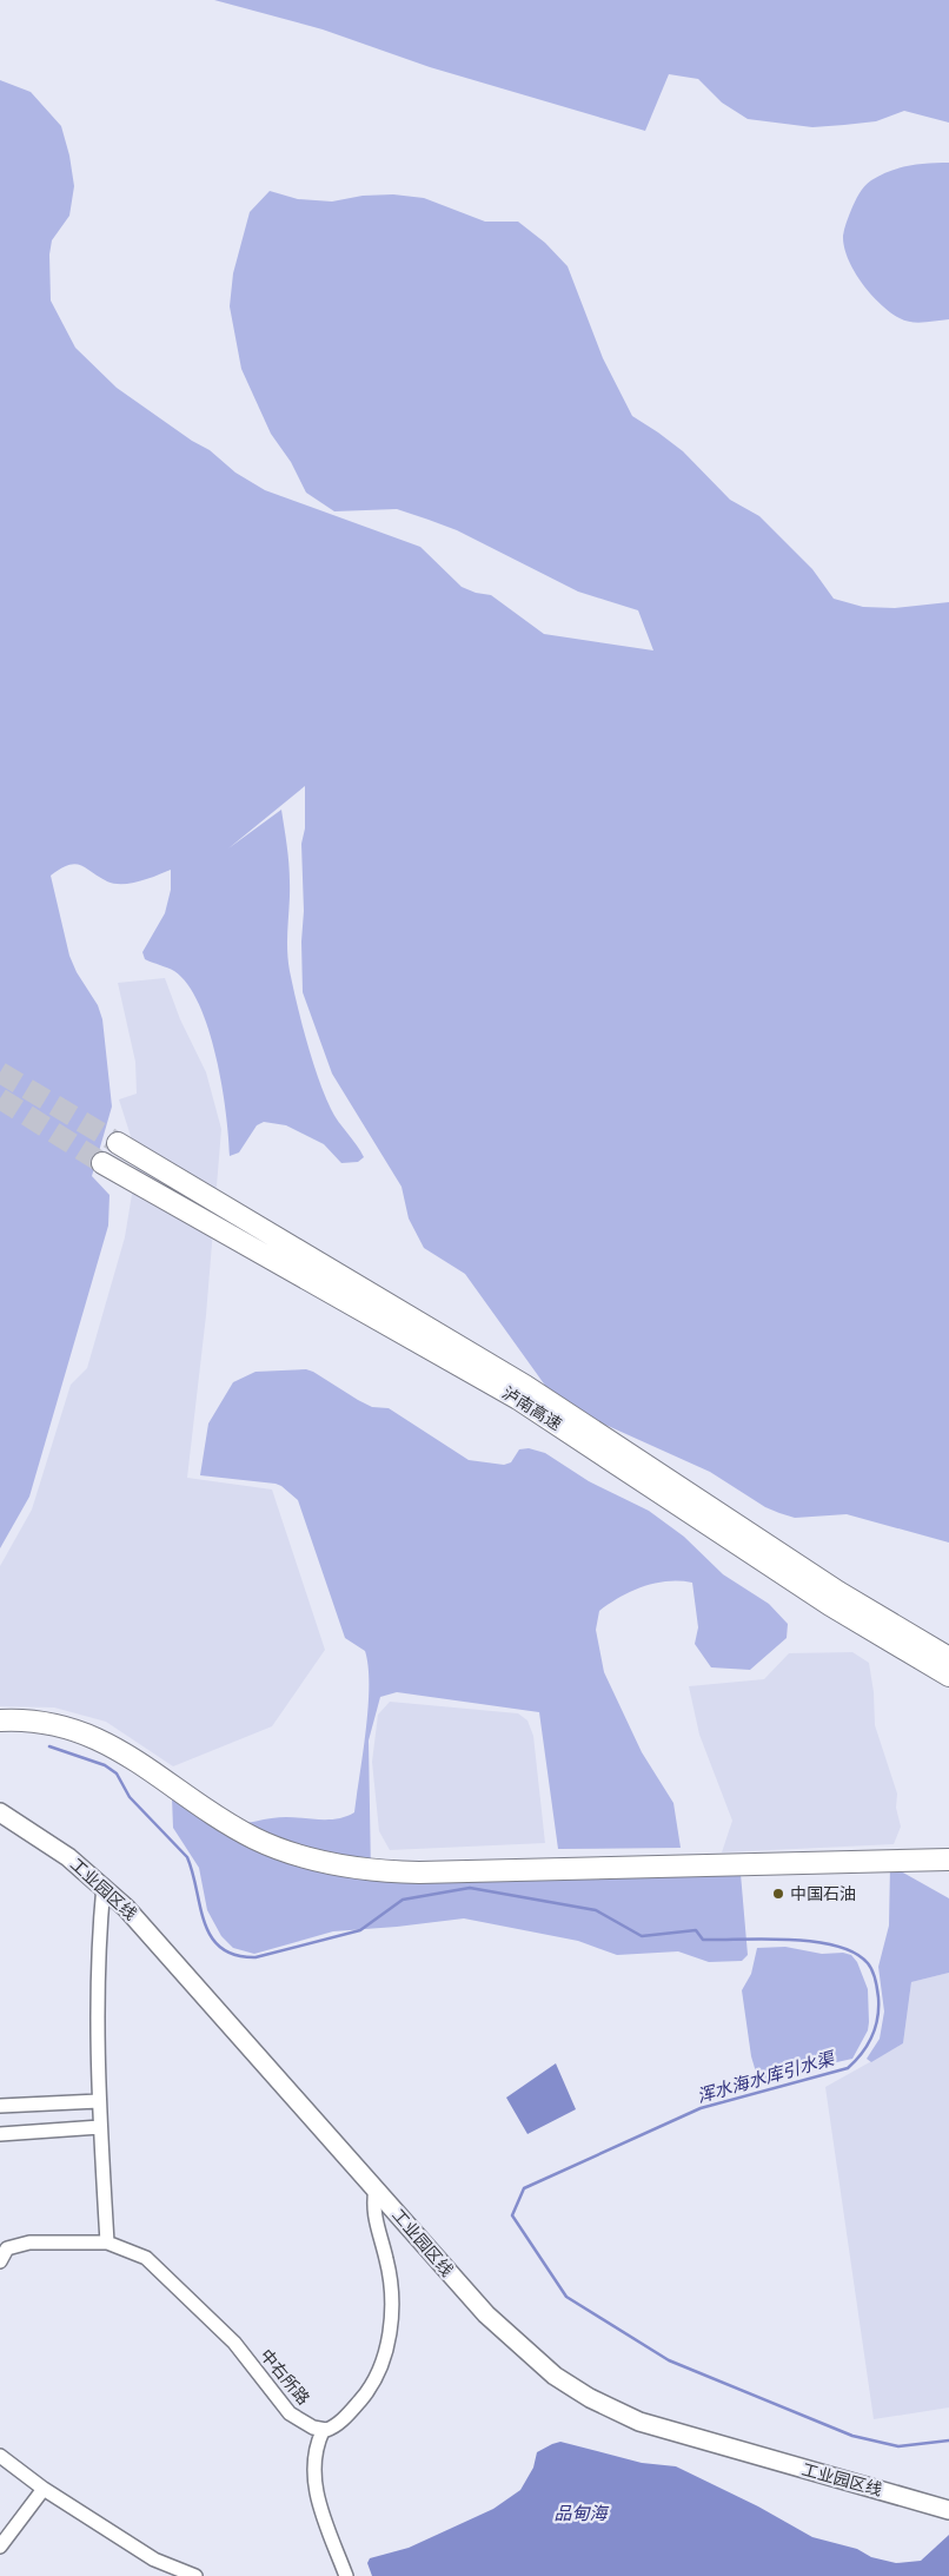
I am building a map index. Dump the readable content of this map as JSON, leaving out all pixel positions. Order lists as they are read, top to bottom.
{
  "streets": {
    "highway": ["泸南高速"],
    "main road": ["工业园区线"],
    "street": ["中右所路"]
  },
  "water": ["浑水海水库引水渠", "品甸海"],
  "places": ["中国石油"]
}
